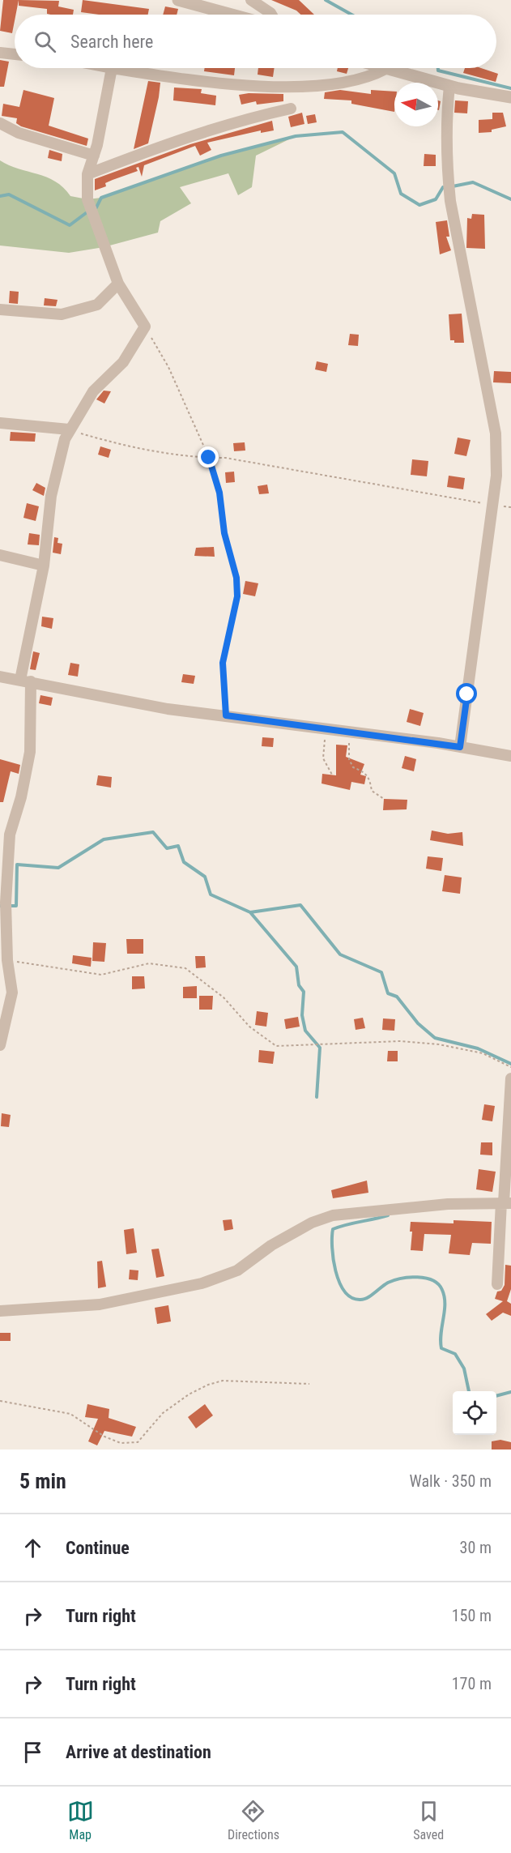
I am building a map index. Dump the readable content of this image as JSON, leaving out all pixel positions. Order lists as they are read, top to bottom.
{
  "north": "left",
  "page": {
    "search": "Search here",
    "heading": ["5 min", "Walk · 350 m"],
    "list": [
      ["Continue", "30 m"],
      ["Turn right", "150 m"],
      ["Turn right", "170 m"],
      "Arrive at destination"
    ],
    "nav": ["Map", "Directions", "Saved"]
  }
}
